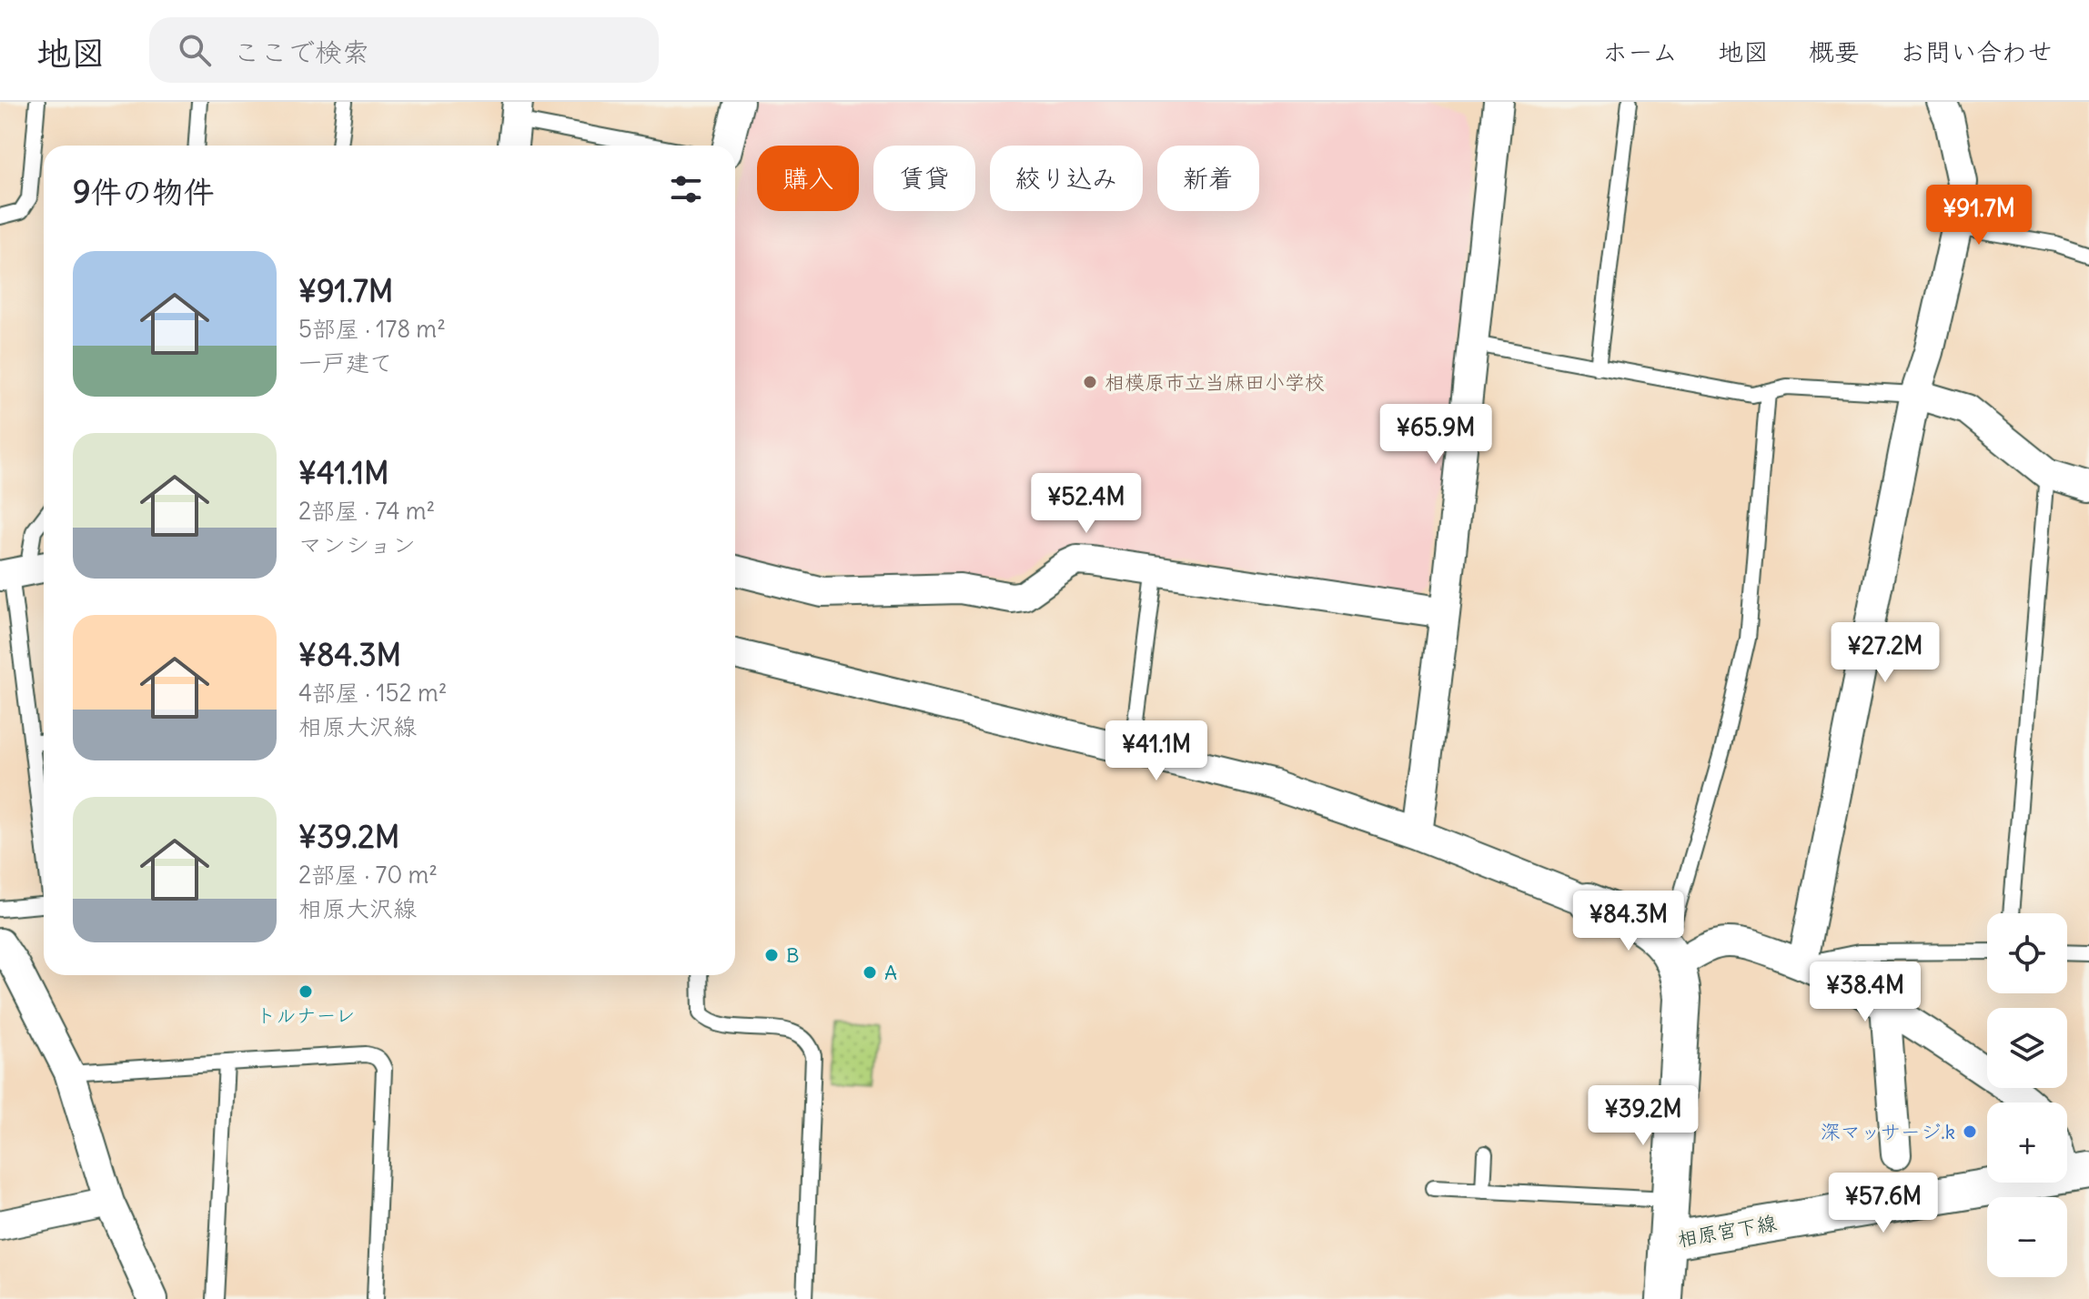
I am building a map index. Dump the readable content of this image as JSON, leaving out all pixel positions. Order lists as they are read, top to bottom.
{
  "streets": {
    "street": ["相原宮下線"]
  },
  "places": [
    "相模原市立当麻田小学校",
    "B",
    "A",
    "トルナーレ",
    "深マッサージ.k"
  ],
  "page": {
    "header": "地図",
    "search": "ここで検索",
    "nav": [
      "ホーム",
      "地図",
      "概要",
      "お問い合わせ"
    ],
    "chip": [
      "購入",
      "賃貸",
      "絞り込み",
      "新着"
    ],
    "heading": "9件の物件",
    "price": [
      "¥91.7M",
      "¥65.9M",
      "¥52.4M",
      "¥27.2M",
      "¥41.1M",
      "¥84.3M",
      "¥38.4M",
      "¥39.2M",
      "¥57.6M"
    ],
    "list": [
      {
        "name": "¥91.7M",
        "note": "5部屋 · 178 m² · 一戸建て"
      },
      {
        "name": "¥41.1M",
        "note": "2部屋 · 74 m² · マンション"
      },
      {
        "name": "¥84.3M",
        "note": "4部屋 · 152 m² · 相原大沢線"
      },
      {
        "name": "¥39.2M",
        "note": "2部屋 · 70 m² · 相原大沢線"
      }
    ],
    "map_buttons": ["+", "−"]
  }
}
